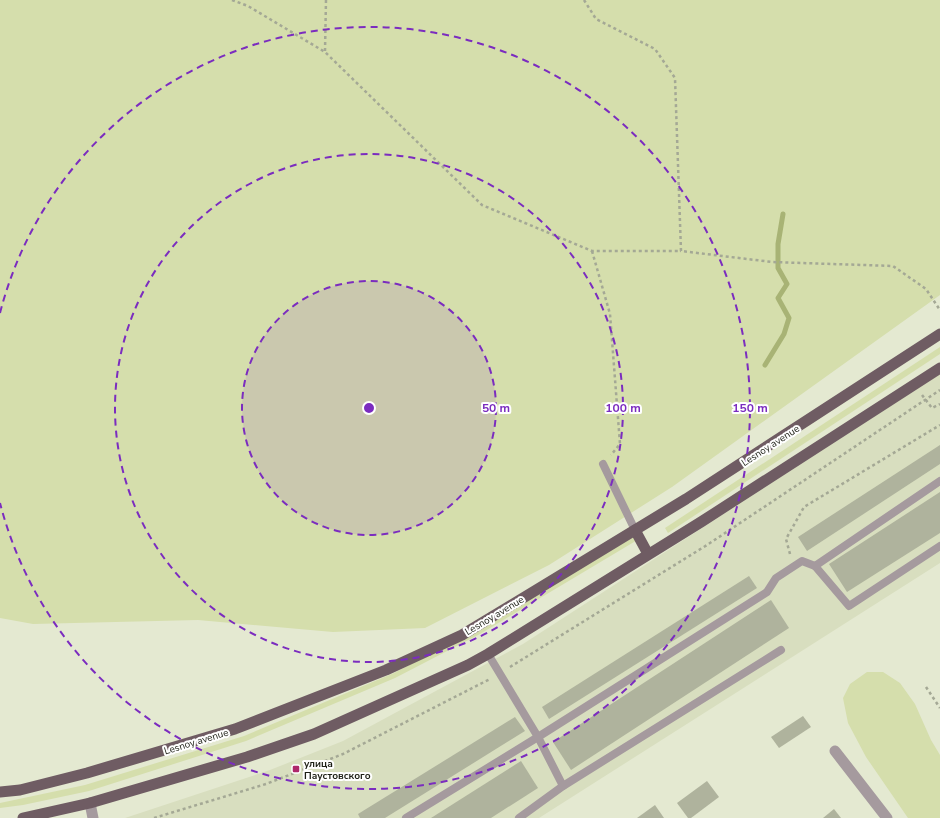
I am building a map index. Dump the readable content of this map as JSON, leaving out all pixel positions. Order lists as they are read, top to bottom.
{
  "streets": {
    "main road": ["Lesnoy avenue"]
  },
  "places": {
    "transit": ["улица Паустовского"]
  },
  "rings": ["50 m", "100 m", "150 m"]
}
